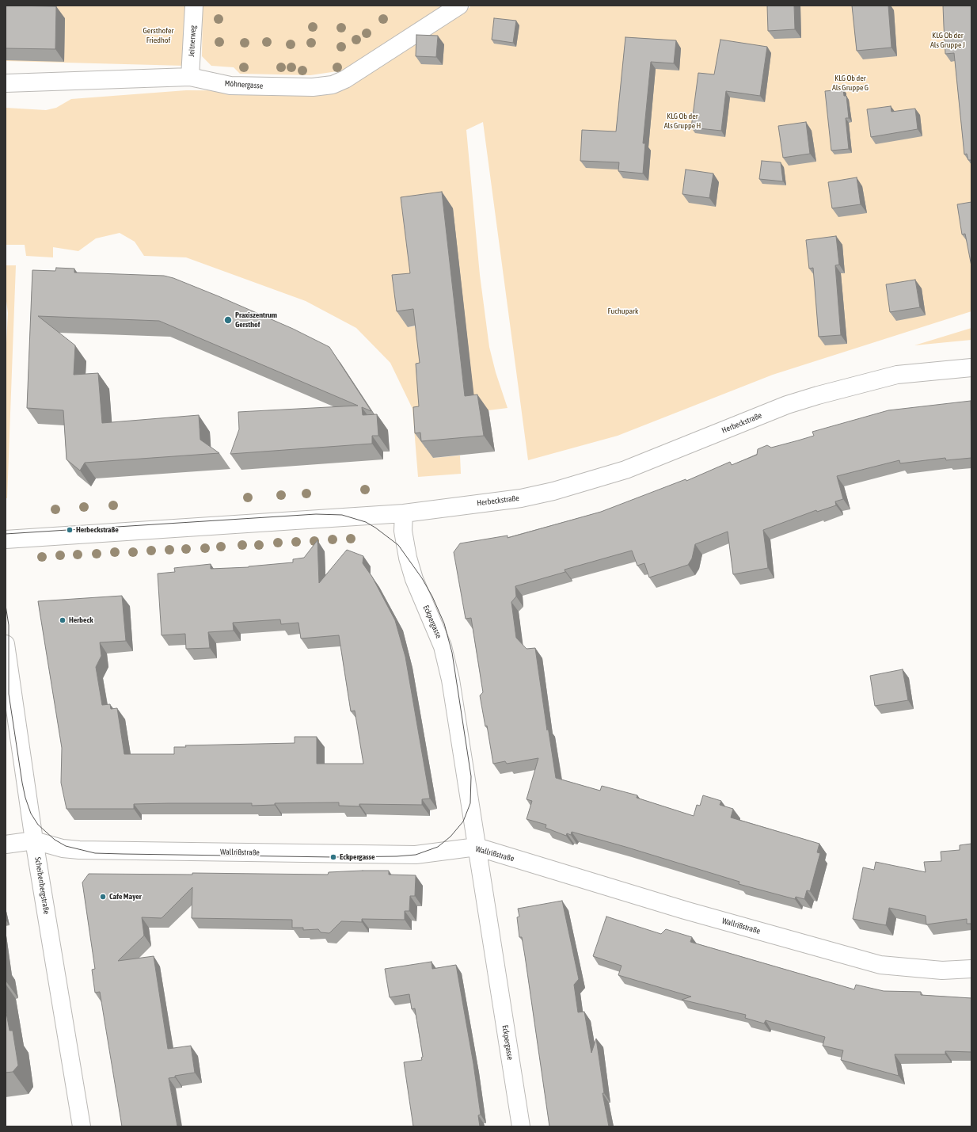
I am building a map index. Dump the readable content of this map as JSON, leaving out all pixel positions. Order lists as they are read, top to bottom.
{
  "streets": {
    "street": [
      "Jeitnerweg",
      "Möhnergasse",
      "Herbeckstraße",
      "Eckpergasse",
      "Wallrißstraße",
      "Scheibenbergstraße"
    ]
  },
  "crossings": [
    ["Jeitnerweg", "Möhnergasse"],
    ["Herbeckstraße", "Eckpergasse"],
    ["Eckpergasse", "Wallrißstraße"],
    ["Wallrißstraße", "Scheibenbergstraße"]
  ],
  "parks": [
    "Gersthofer Friedhof",
    "KLG Ob der Als Gruppe J",
    "KLG Ob der Als Gruppe G",
    "KLG Ob der Als Gruppe H",
    "Fuchupark"
  ],
  "places": [
    "Praxiszentrum Gersthof",
    "Herbeckstraße",
    "Herbeck",
    "Eckpergasse",
    "Cafe Mayer"
  ]
}
